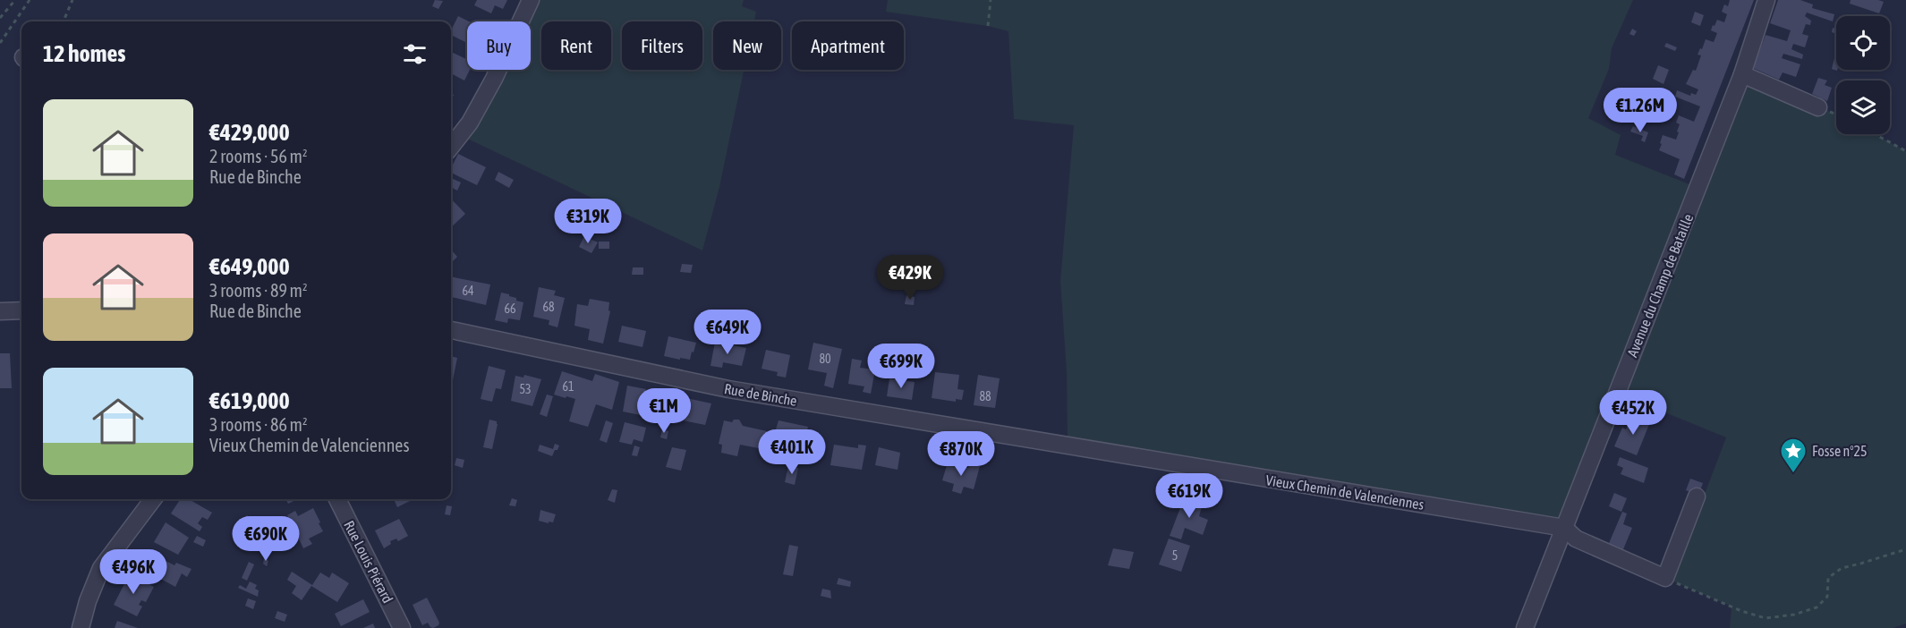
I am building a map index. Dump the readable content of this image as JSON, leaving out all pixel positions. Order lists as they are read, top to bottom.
{
  "streets": {
    "street": [
      "Avenue du Champ de Bataille",
      "Rue de Binche",
      "Vieux Chemin de Valenciennes",
      "Rue Louis Piérard"
    ]
  },
  "crossings": [
    ["Avenue du Champ de Bataille", "Vieux Chemin de Valenciennes"],
    ["Rue de Binche", "Vieux Chemin de Valenciennes"]
  ],
  "places": {
    "place": ["Fosse n°25"]
  },
  "house_numbers": [
    "64",
    "68",
    "66",
    "80",
    "61",
    "53",
    "88",
    "5"
  ],
  "page": {
    "chip": [
      "Buy",
      "Rent",
      "Filters",
      "New",
      "Apartment"
    ],
    "heading": "12 homes",
    "list": [
      {
        "name": "€429,000",
        "note": "2 rooms · 56 m² · Rue de Binche"
      },
      {
        "name": "€649,000",
        "note": "3 rooms · 89 m² · Rue de Binche"
      },
      {
        "name": "€619,000",
        "note": "3 rooms · 86 m² · Vieux Chemin de Valenciennes"
      }
    ],
    "price": [
      "€1.26M",
      "€319K",
      "€429K",
      "€649K",
      "€699K",
      "€1M",
      "€452K",
      "€401K",
      "€870K",
      "€619K",
      "€690K",
      "€496K"
    ]
  }
}
